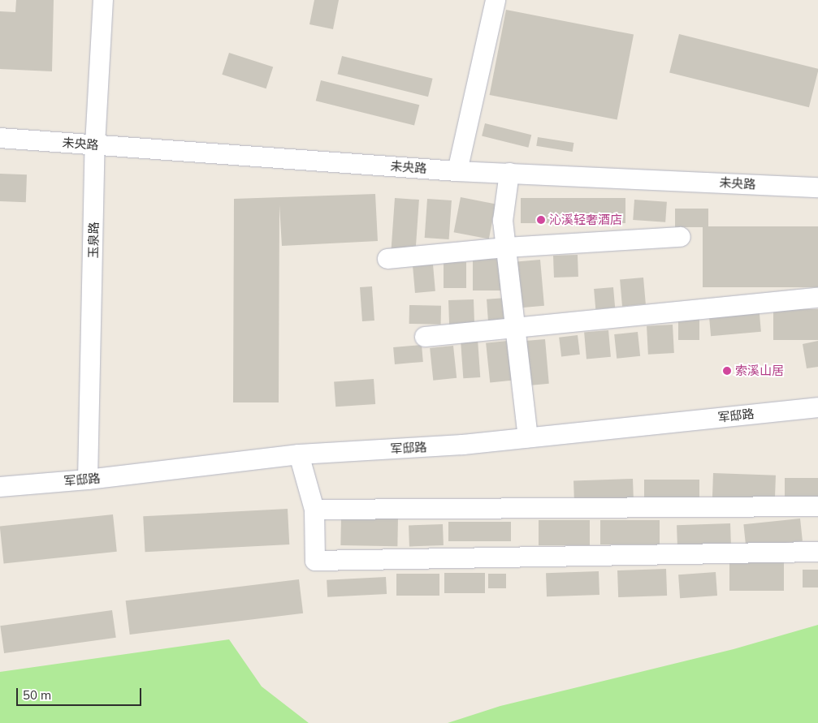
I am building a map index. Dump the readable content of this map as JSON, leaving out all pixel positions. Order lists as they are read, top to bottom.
{
  "streets": {
    "street": ["未央路", "玉泉路", "军邸路"]
  },
  "crossings": [
    ["未央路", "玉泉路"],
    ["玉泉路", "军邸路"]
  ],
  "places": ["沁溪轻奢酒店", "索溪山居"],
  "scale_bar": "50 m"
}
